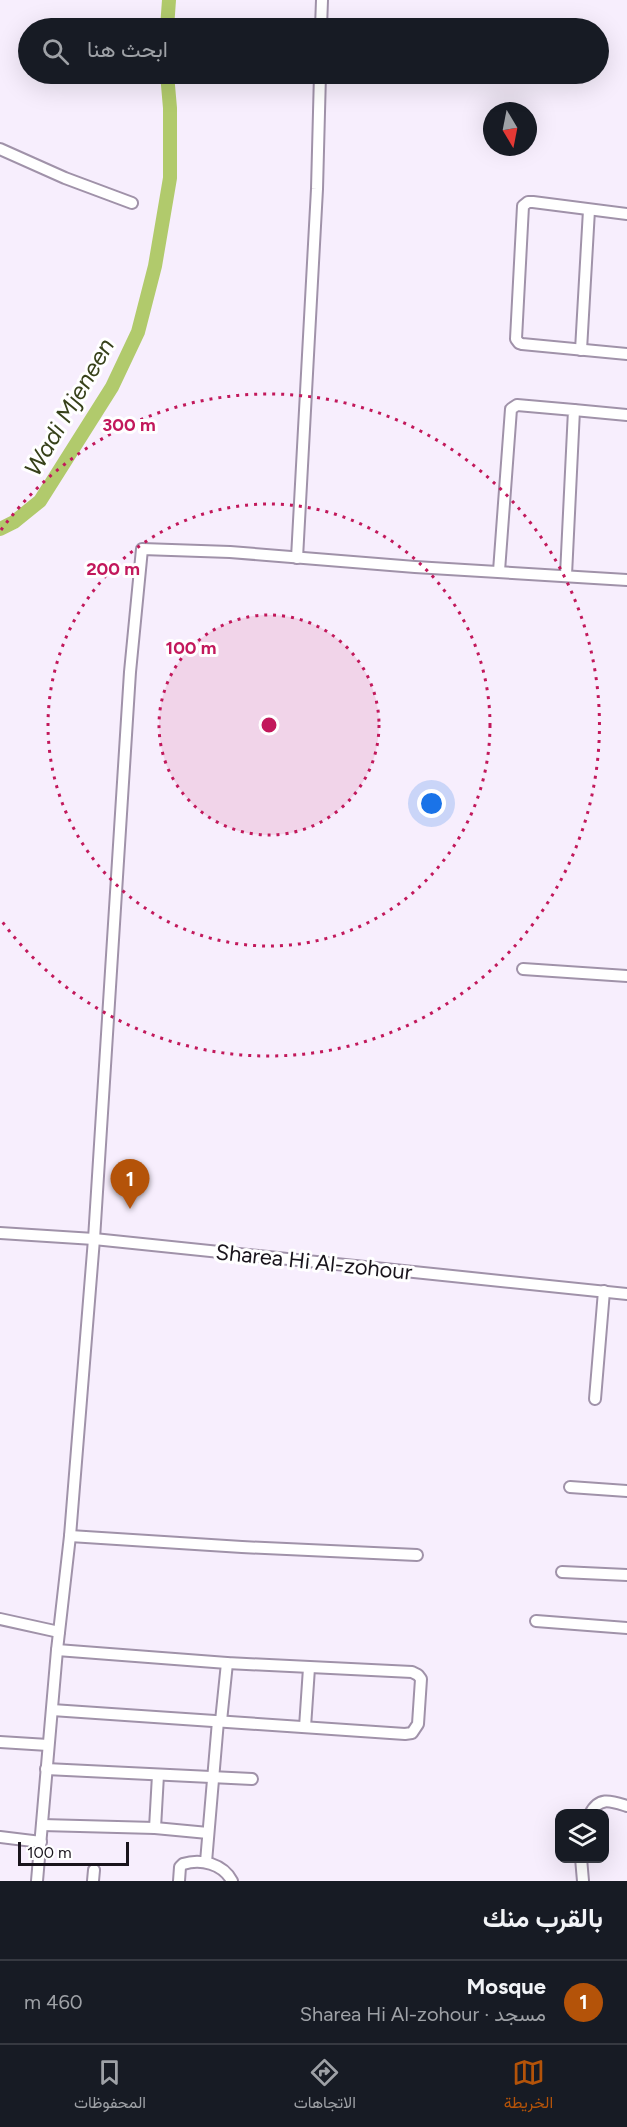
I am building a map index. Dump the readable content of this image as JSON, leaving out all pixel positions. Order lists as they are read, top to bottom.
{
  "streets": {
    "street": ["Sharea Hi Al-zohour"]
  },
  "water": ["Wadi Mjeneen"],
  "scale_bar": "100 m",
  "north": "bottom",
  "page": {
    "search": "ابحث هنا",
    "pins": "1",
    "scale": "100 m",
    "heading": "بالقرب منك",
    "list": [
      {
        "mark": "1",
        "name": "Mosque",
        "note": "مسجد · Sharea Hi Al-zohour",
        "value": "460 m"
      }
    ],
    "nav": ["الخريطة", "الاتجاهات", "المحفوظات"]
  },
  "rings": ["300 m", "200 m", "100 m"]
}
